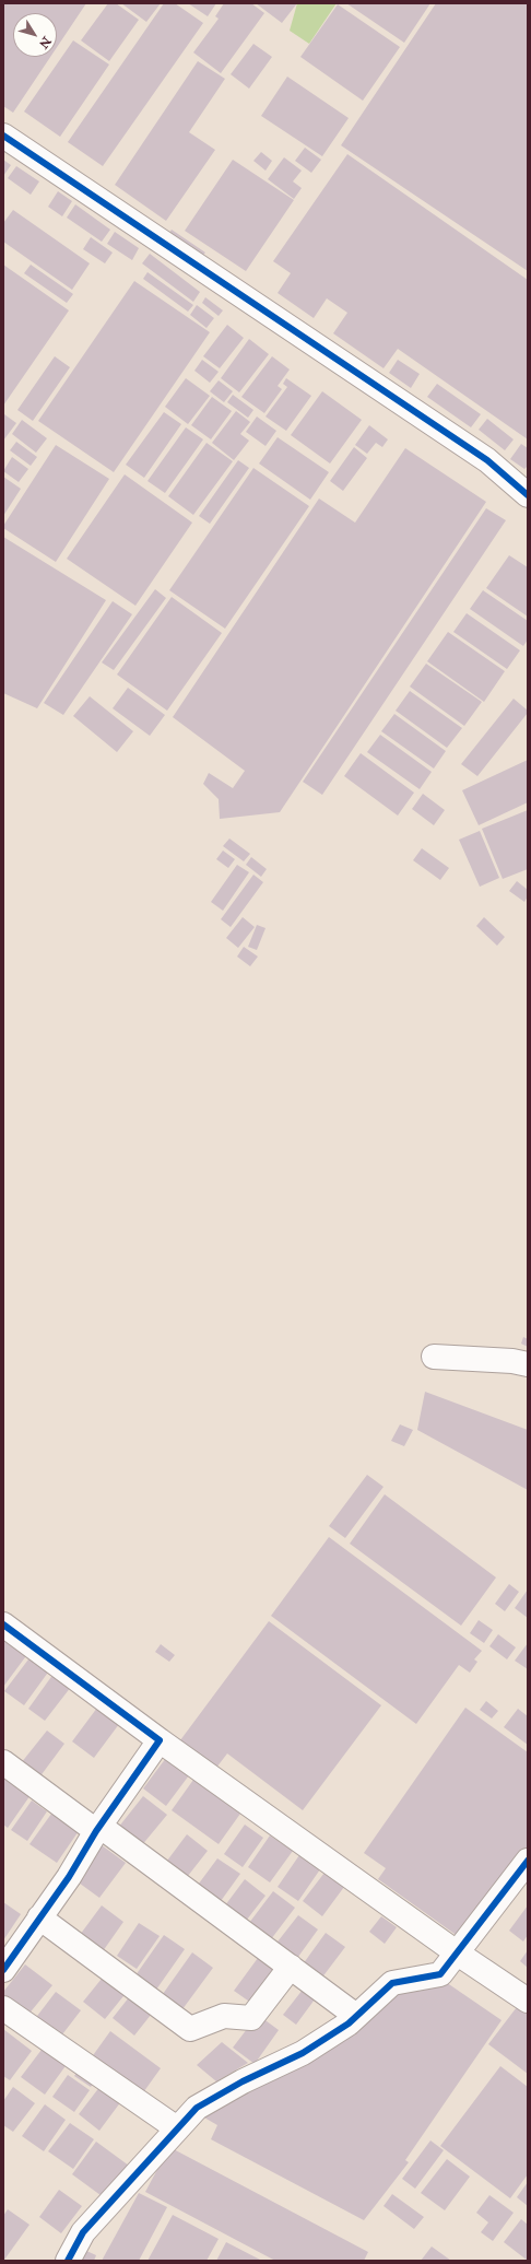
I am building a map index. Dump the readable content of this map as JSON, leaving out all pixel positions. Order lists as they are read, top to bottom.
{
  "north": "bottom right"
}
